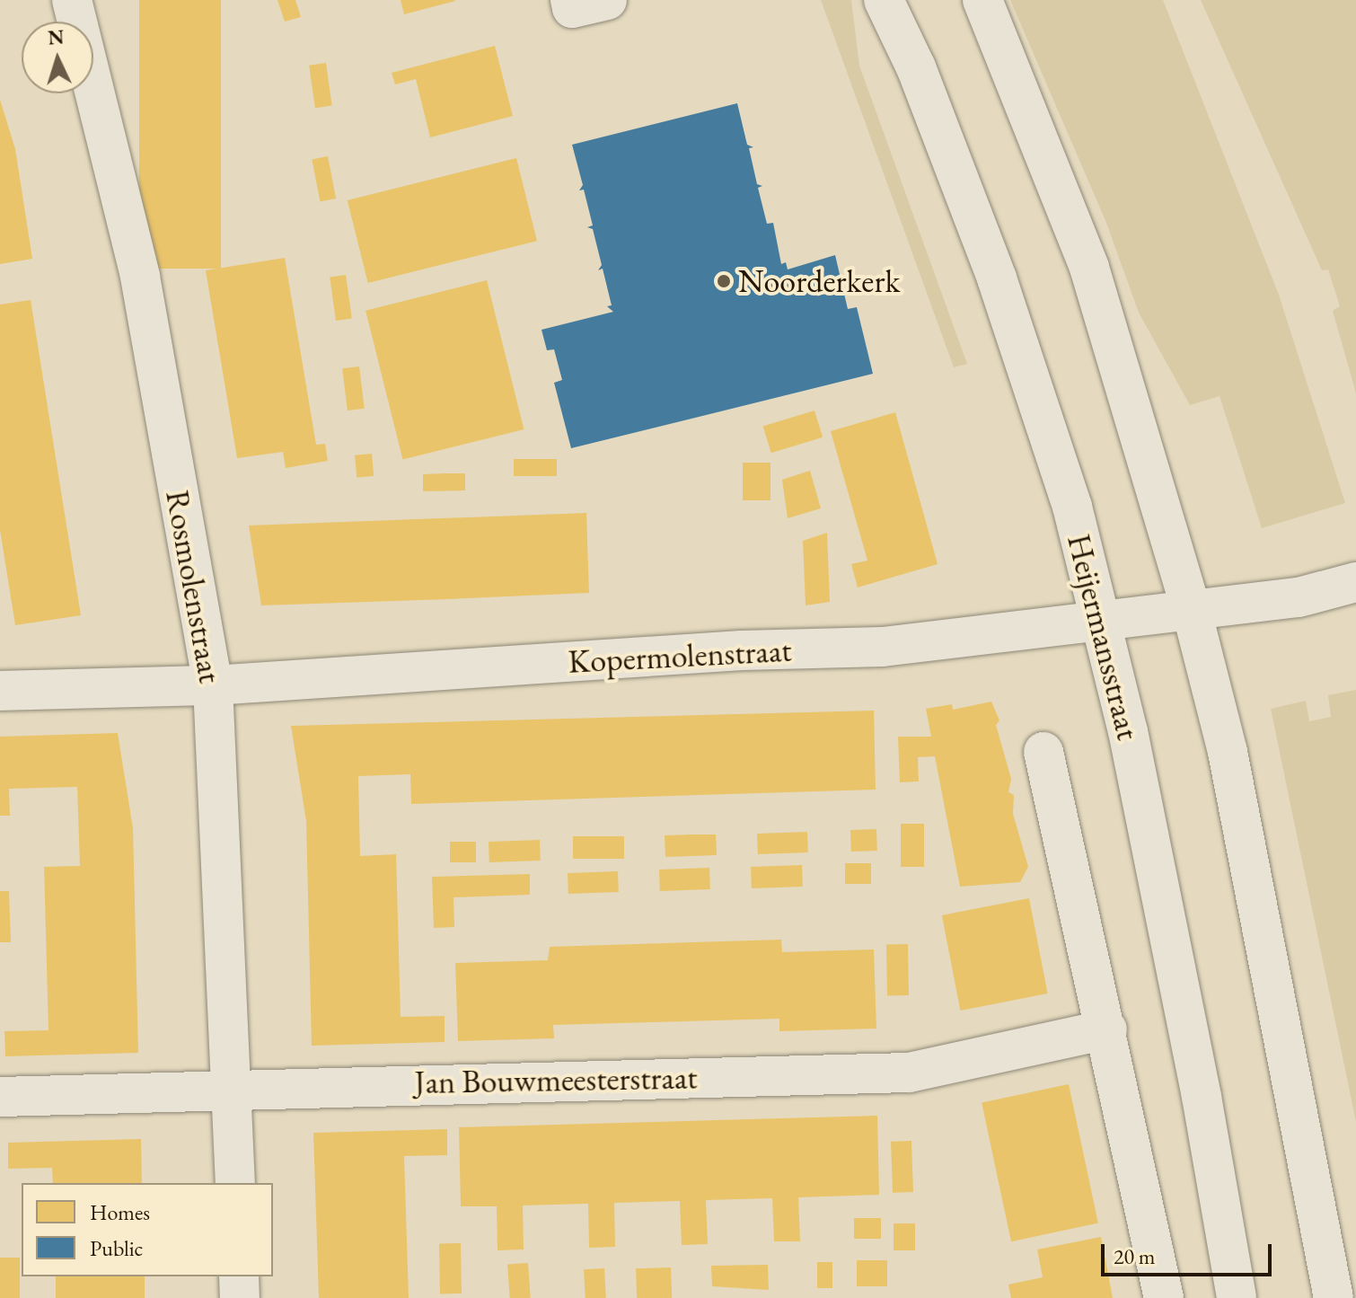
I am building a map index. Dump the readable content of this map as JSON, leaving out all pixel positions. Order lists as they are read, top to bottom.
{
  "streets": {
    "street": [
      "Rosmolenstraat",
      "Heijermansstraat",
      "Kopermolenstraat",
      "Jan Bouwmeesterstraat"
    ]
  },
  "crossings": [
    ["Rosmolenstraat", "Kopermolenstraat"],
    ["Rosmolenstraat", "Jan Bouwmeesterstraat"],
    ["Heijermansstraat", "Kopermolenstraat"]
  ],
  "places": ["Noorderkerk"],
  "legend": ["Homes", "Public"],
  "scale_bar": "20 m",
  "north": "top"
}
